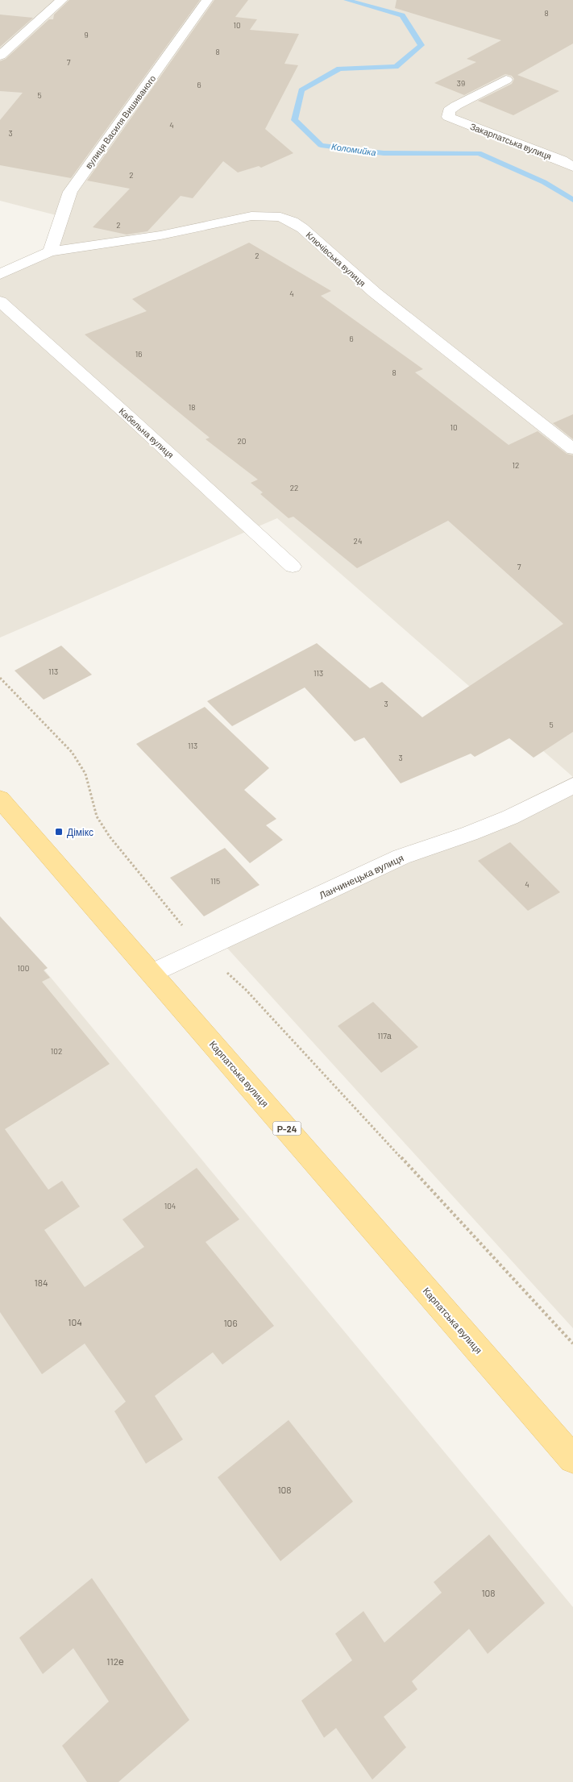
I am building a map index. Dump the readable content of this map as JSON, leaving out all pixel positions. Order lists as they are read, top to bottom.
{
  "streets": {
    "main road": ["Карпатська вулиця", "Р-24"],
    "street": [
      "вулиця Василя Вишиваного",
      "Закарпатська вулиця",
      "Ключівська вулиця",
      "Кабельна вулиця",
      "Ланчинецька вулиця"
    ]
  },
  "crossings": [
    ["вулиця Василя Вишиваного", "Ключівська вулиця"],
    ["Ланчинецька вулиця", "Карпатська вулиця"]
  ],
  "water": ["Коломийка"],
  "places": {
    "transit": ["Дімікс"]
  },
  "house_numbers": [
    "8",
    "10",
    "9",
    "8",
    "7",
    "39",
    "6",
    "5",
    "4",
    "3",
    "2",
    "2",
    "2",
    "4",
    "6",
    "16",
    "8",
    "18",
    "10",
    "20",
    "12",
    "22",
    "24",
    "7",
    "113",
    "113",
    "3",
    "5",
    "113",
    "3",
    "115",
    "4",
    "100",
    "117а",
    "102",
    "104",
    "184",
    "104",
    "106",
    "108",
    "108",
    "112е"
  ]
}
